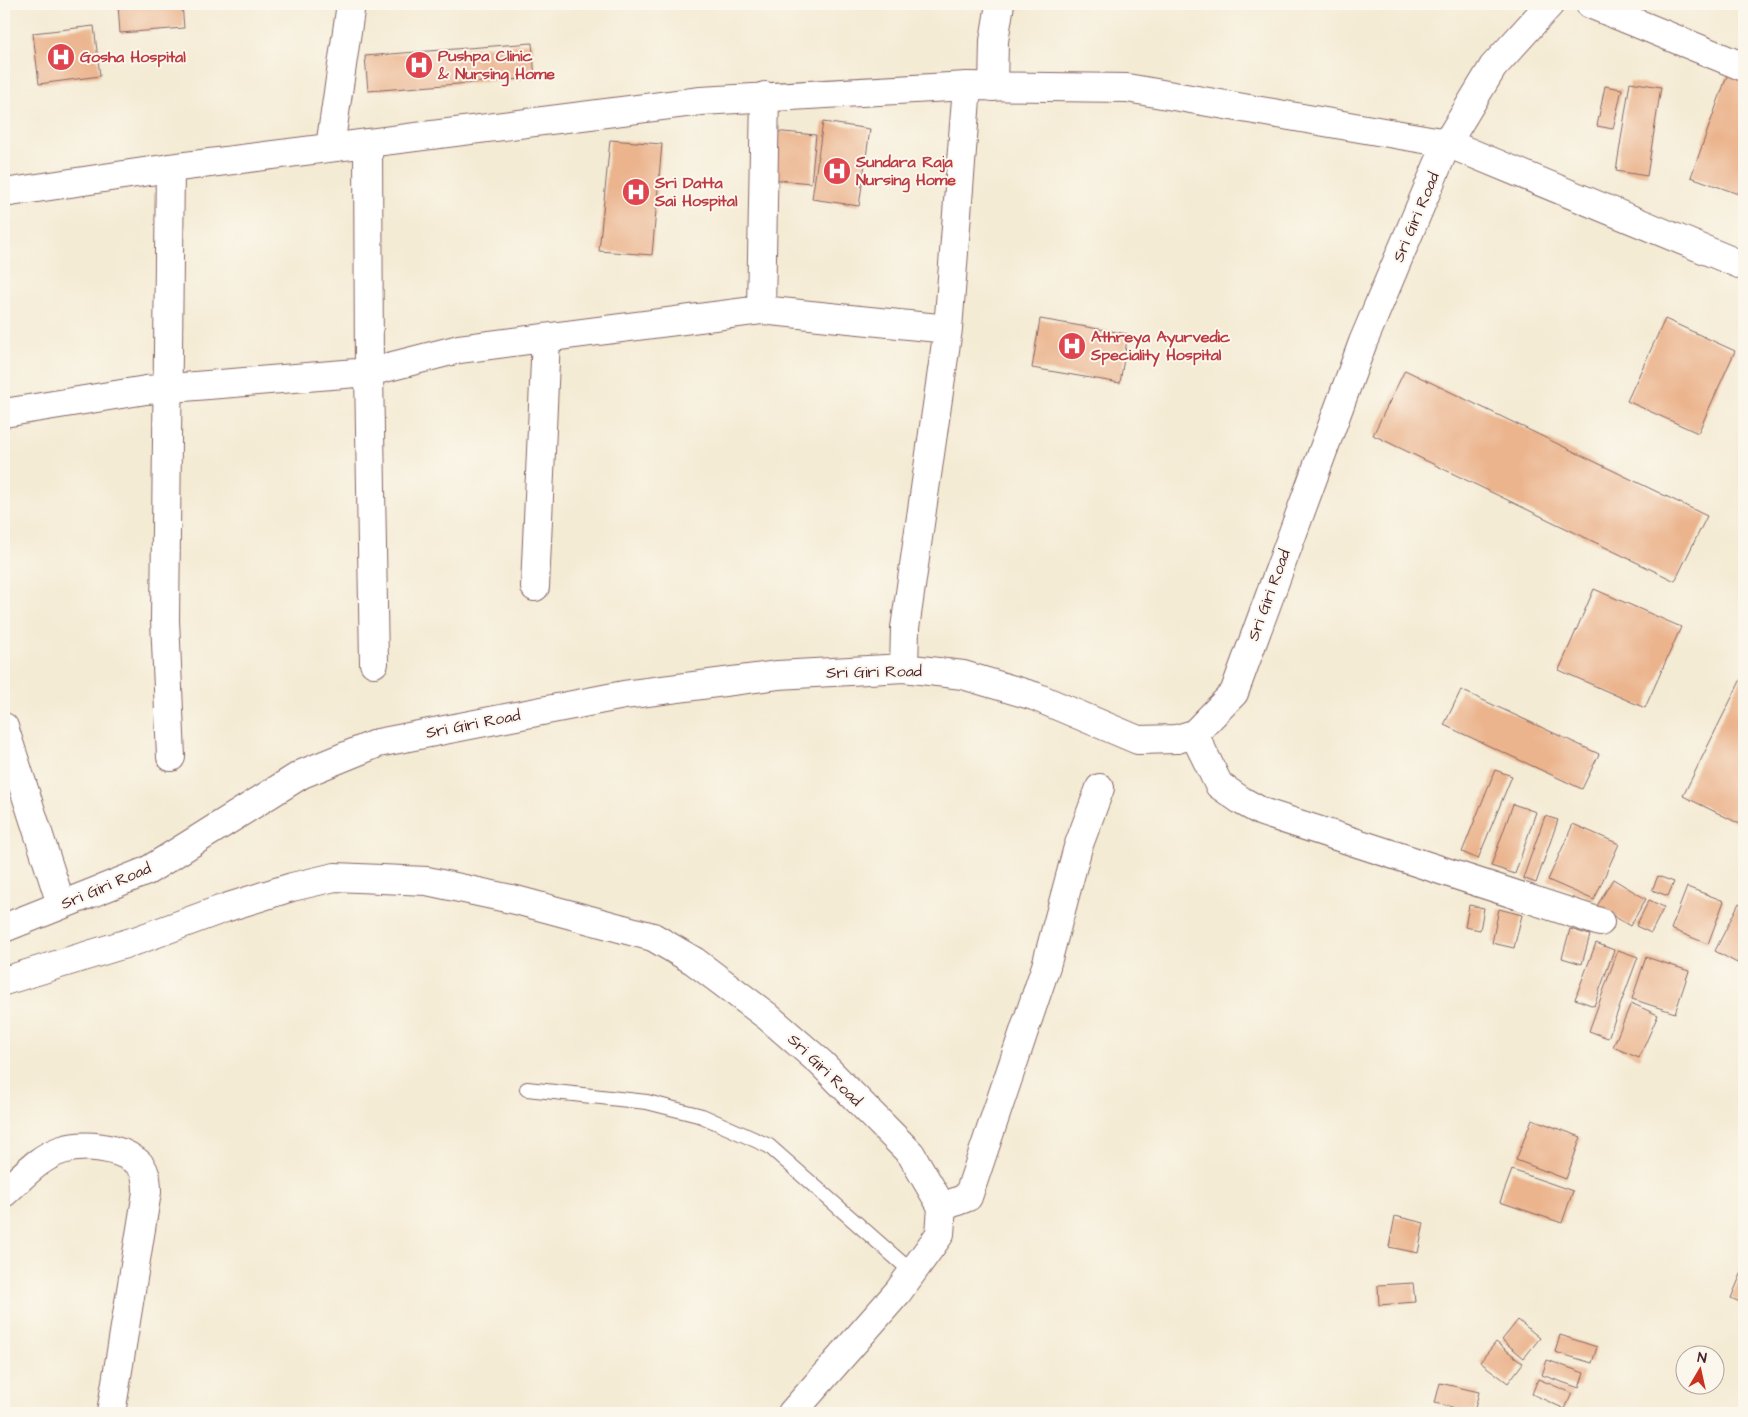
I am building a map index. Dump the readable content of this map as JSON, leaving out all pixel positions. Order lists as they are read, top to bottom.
{
  "streets": {
    "street": ["Sri Giri Road"]
  },
  "places": {
    "hospital": [
      "Gosha Hospital",
      "Pushpa Clinic & Nursing Home",
      "Sundara Raja Nursing Home",
      "Sri Datta Sai Hospital",
      "Athreya Ayurvedic Speciality Hospital"
    ]
  },
  "north": "top"
}
